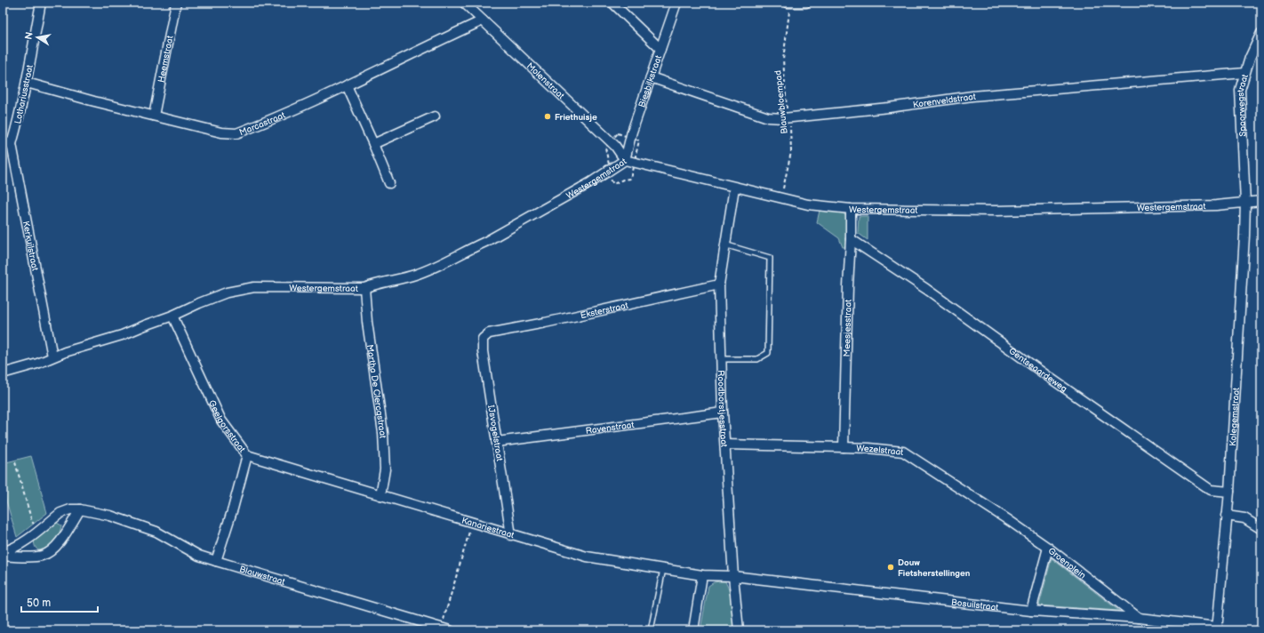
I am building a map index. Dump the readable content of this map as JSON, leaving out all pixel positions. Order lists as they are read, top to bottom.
{
  "streets": {
    "street": [
      "Heemstraat",
      "Molenstraat",
      "Biesbilkstraat",
      "Lothariusstraat",
      "Korenveldstraat",
      "Spoorwegstraat",
      "Marcastraat",
      "Westergemstraat",
      "Kerkuilstraat",
      "Eksterstraat",
      "Meesjesstraat",
      "Gentseaardeweg",
      "Martha De Clercqstraat",
      "Roodborstjesstraat",
      "Kolegemstraat",
      "Geelgorsstraat",
      "Ravenstraat",
      "IJsvogelstraat",
      "Wezelstraat",
      "Kanariestraat",
      "Groenplein",
      "Blauwstraat",
      "Bosuilstraat"
    ],
    "path": ["Blauwbloempad"]
  },
  "crossings": [
    ["Heemstraat", "Marcastraat"],
    ["Molenstraat", "Biesbilkstraat"],
    ["Molenstraat", "Marcastraat"],
    ["Molenstraat", "Westergemstraat"],
    ["Biesbilkstraat", "Korenveldstraat"],
    ["Biesbilkstraat", "Westergemstraat"],
    ["Lothariusstraat", "Marcastraat"],
    ["Lothariusstraat", "Kerkuilstraat"],
    ["Korenveldstraat", "Blauwbloempad"],
    ["Korenveldstraat", "Spoorwegstraat"],
    ["Blauwbloempad", "Westergemstraat"],
    ["Spoorwegstraat", "Westergemstraat"],
    ["Spoorwegstraat", "Kolegemstraat"],
    ["Westergemstraat", "Kerkuilstraat"],
    ["Westergemstraat", "Meesjesstraat"],
    ["Westergemstraat", "Martha De Clercqstraat"],
    ["Westergemstraat", "Roodborstjesstraat"],
    ["Westergemstraat", "Kolegemstraat"],
    ["Westergemstraat", "Geelgorsstraat"],
    ["Eksterstraat", "Roodborstjesstraat"],
    ["Eksterstraat", "IJsvogelstraat"],
    ["Meesjesstraat", "Gentseaardeweg"],
    ["Meesjesstraat", "Wezelstraat"],
    ["Gentseaardeweg", "Kolegemstraat"],
    ["Martha De Clercqstraat", "Kanariestraat"],
    ["Roodborstjesstraat", "Ravenstraat"],
    ["Roodborstjesstraat", "Wezelstraat"],
    ["Roodborstjesstraat", "Kanariestraat"],
    ["Roodborstjesstraat", "Bosuilstraat"],
    ["Kolegemstraat", "Bosuilstraat"],
    ["Geelgorsstraat", "Kanariestraat"],
    ["Geelgorsstraat", "Blauwstraat"],
    ["Ravenstraat", "IJsvogelstraat"],
    ["IJsvogelstraat", "Kanariestraat"],
    ["Wezelstraat", "Groenplein"],
    ["Kanariestraat", "Bosuilstraat"],
    ["Groenplein", "Bosuilstraat"]
  ],
  "places": ["Friethuisje", "Douw Fietsherstellingen"],
  "scale_bar": "50 m",
  "north": "left"
}
